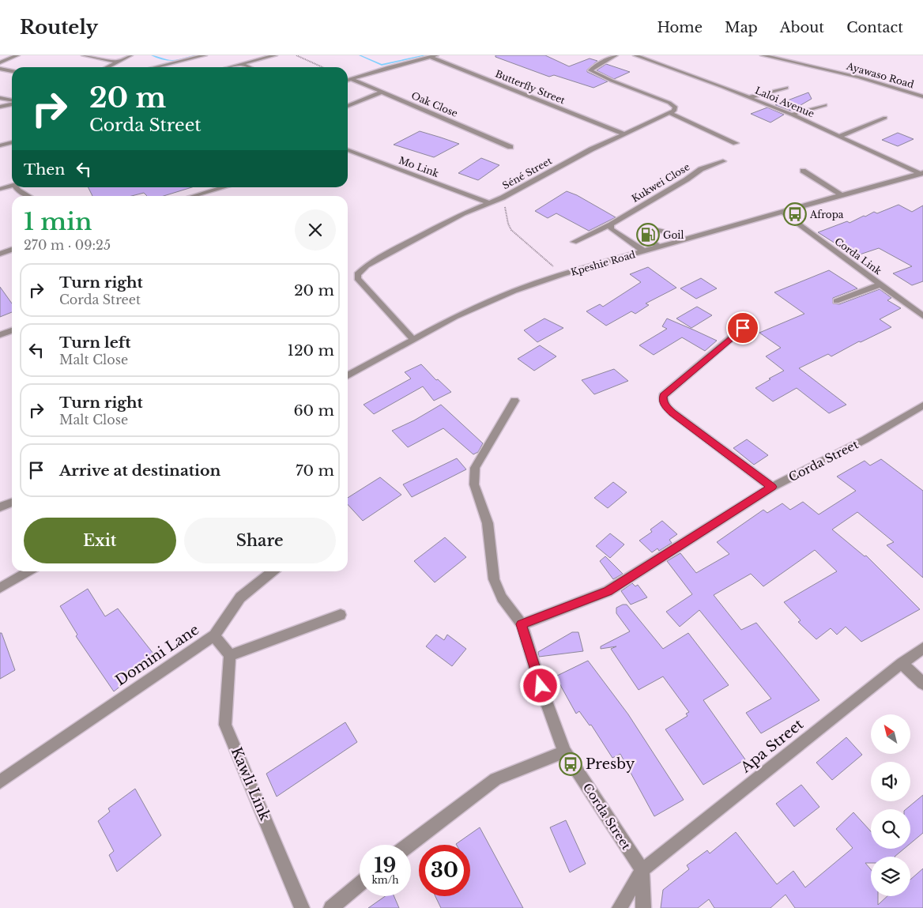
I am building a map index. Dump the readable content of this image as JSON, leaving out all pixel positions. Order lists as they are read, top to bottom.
{
  "streets": {
    "street": [
      "Ayawaso Road",
      "Butterfly Street",
      "Laloi Avenue",
      "Oak Close",
      "Mo Link",
      "Séné Street",
      "Kukwei Close",
      "Corda Link",
      "Kpeshie Road",
      "Corda Street",
      "Domini Lane",
      "Apa Street",
      "Kawli Link"
    ]
  },
  "crossings": [
    ["Butterfly Street", "Séné Street"],
    ["Laloi Avenue", "Kpeshie Road"],
    ["Mo Link", "Séné Street"],
    ["Séné Street", "Kpeshie Road"],
    ["Corda Link", "Kpeshie Road"],
    ["Corda Street", "Apa Street"],
    ["Domini Lane", "Kawli Link"]
  ],
  "places": {
    "bus stop": ["Afropa", "Presby"],
    "fuel station": ["Goil"]
  },
  "north": "top left",
  "page": {
    "header": "Routely",
    "nav": [
      "Home",
      "Map",
      "About",
      "Contact"
    ],
    "turn": ["20 m", "Corda Street"],
    "then": "Then",
    "heading": ["1 min", "270 m · 09:25"],
    "list": [
      {
        "name": "Turn right",
        "note": "Corda Street",
        "value": "20 m"
      },
      {
        "name": "Turn left",
        "note": "Malt Close",
        "value": "120 m"
      },
      {
        "name": "Turn right",
        "note": "Malt Close",
        "value": "60 m"
      },
      {
        "name": "Arrive at destination",
        "value": "70 m"
      }
    ],
    "buttons": ["Exit", "Share"],
    "speed": "19 km/h",
    "limit": "30"
  }
}
